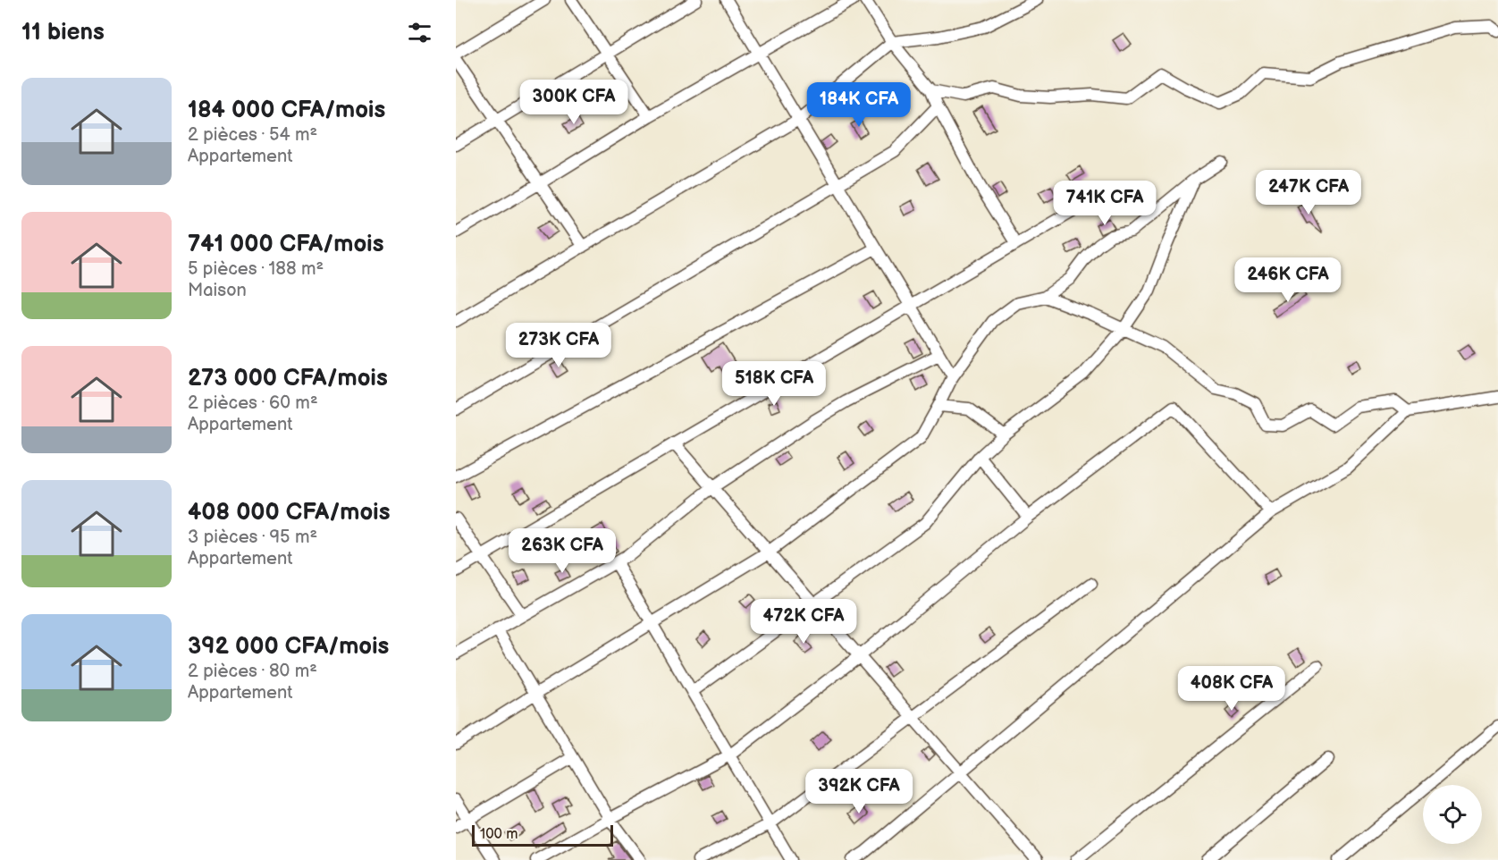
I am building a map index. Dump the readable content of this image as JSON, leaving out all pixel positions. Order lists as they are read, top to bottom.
{
  "scale_bar": "100 m",
  "page": {
    "heading": "11 biens",
    "list": [
      {
        "name": "184 000 CFA/mois",
        "note": "2 pièces · 54 m² · Appartement"
      },
      {
        "name": "741 000 CFA/mois",
        "note": "5 pièces · 188 m² · Maison"
      },
      {
        "name": "273 000 CFA/mois",
        "note": "2 pièces · 60 m² · Appartement"
      },
      {
        "name": "408 000 CFA/mois",
        "note": "3 pièces · 95 m² · Appartement"
      },
      {
        "name": "392 000 CFA/mois",
        "note": "2 pièces · 80 m² · Appartement"
      }
    ],
    "price": [
      "300K CFA",
      "184K CFA",
      "247K CFA",
      "741K CFA",
      "246K CFA",
      "273K CFA",
      "518K CFA",
      "263K CFA",
      "472K CFA",
      "408K CFA",
      "392K CFA"
    ],
    "scale": "100 m"
  }
}
